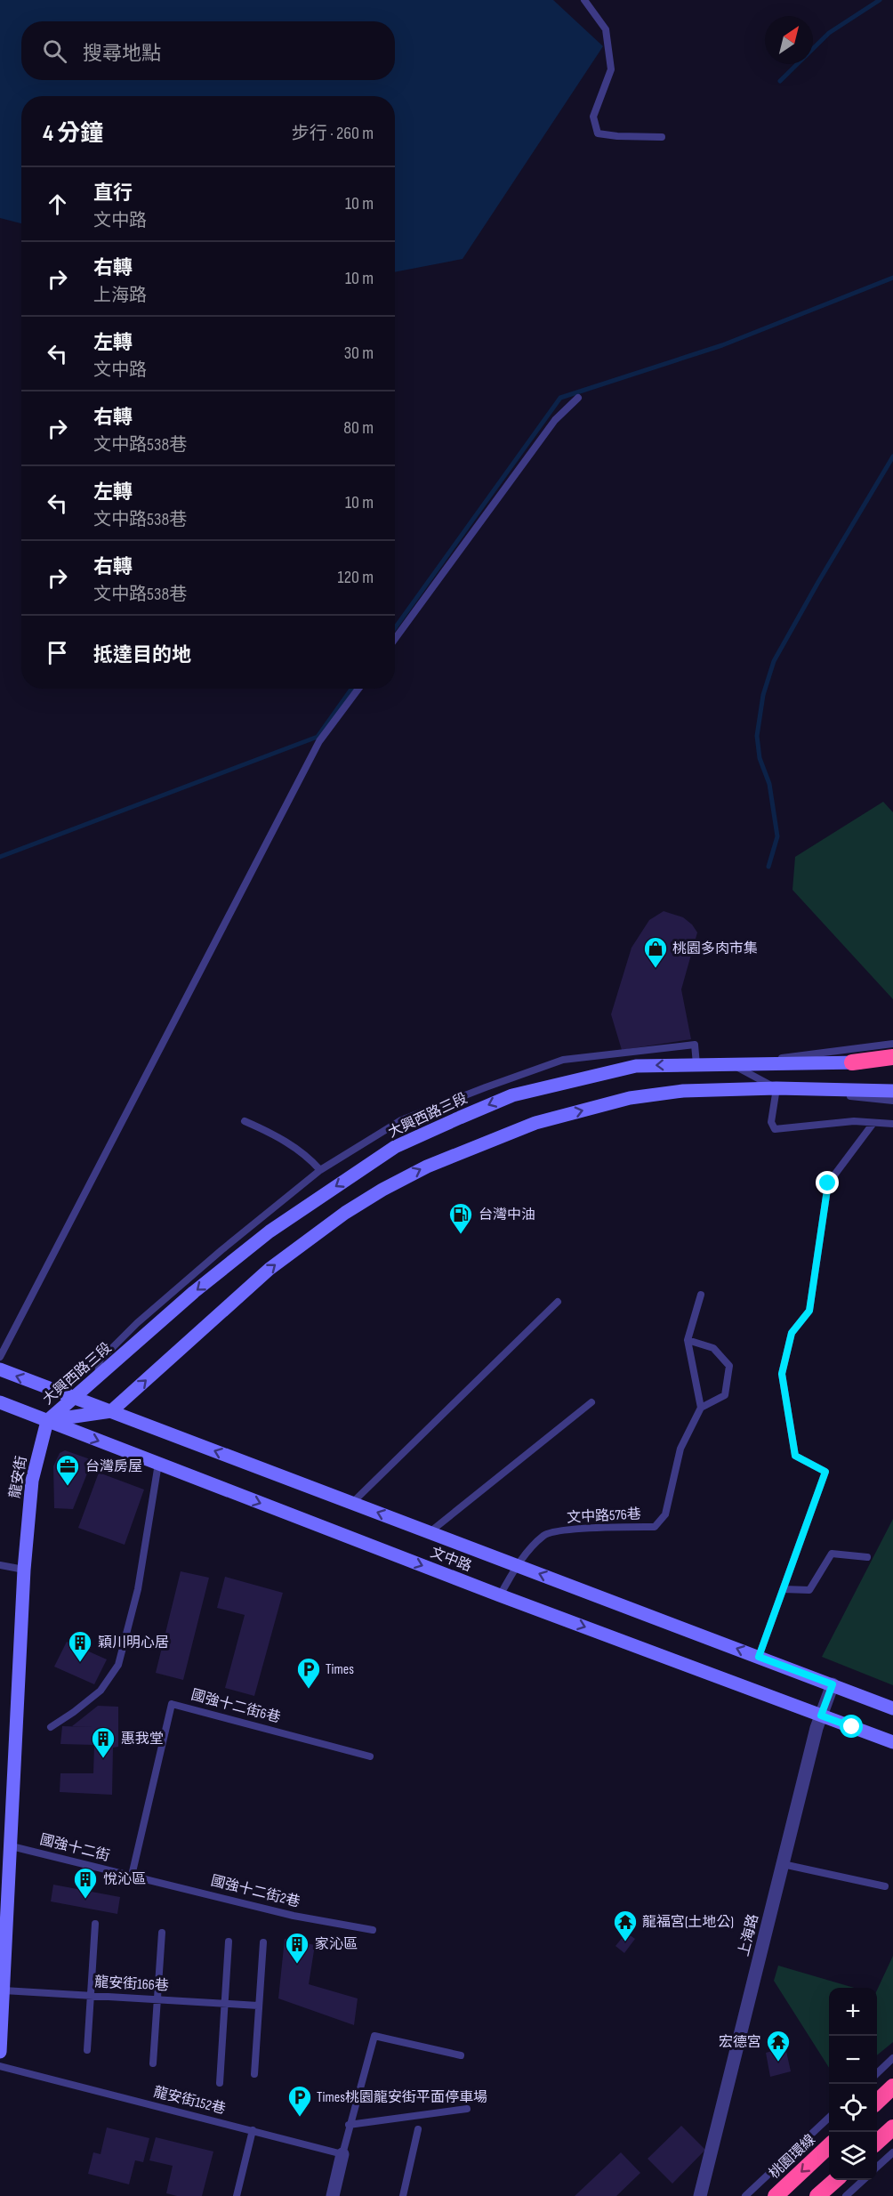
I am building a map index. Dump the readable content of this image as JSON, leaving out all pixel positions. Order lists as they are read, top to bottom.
{
  "streets": {
    "highway": ["桃園環線"],
    "street": [
      "大興西路三段",
      "龍安街",
      "文中路",
      "上海路"
    ],
    "lane": [
      "文中路576巷",
      "國強十二街6巷",
      "國強十二街",
      "國強十二街2巷",
      "龍安街166巷",
      "龍安街152巷"
    ]
  },
  "crossings": [
    ["大興西路三段", "龍安街"],
    ["大興西路三段", "文中路"],
    ["龍安街", "文中路"],
    ["龍安街", "國強十二街"],
    ["龍安街", "龍安街166巷"],
    ["文中路576巷", "文中路"],
    ["文中路", "上海路"],
    ["國強十二街6巷", "國強十二街"],
    ["國強十二街6巷", "國強十二街2巷"],
    ["國強十二街", "國強十二街2巷"]
  ],
  "places": {
    "shop": ["桃園多肉市集"],
    "fuel station": ["台灣中油"],
    "office": ["台灣房屋"],
    "building": [
      "穎川明心居",
      "惠我堂",
      "悅沁區",
      "家沁區"
    ],
    "parking": ["Times", "Times桃園龍安街平面停車場"],
    "temple": ["龍福宮(土地公)", "宏德宮"]
  },
  "north": "top right",
  "page": {
    "search": "搜尋地點",
    "heading": ["4 分鐘", "步行 · 260 m"],
    "list": [
      ["直行", "文中路", "10 m"],
      ["右轉", "上海路", "10 m"],
      ["左轉", "文中路", "30 m"],
      ["右轉", "文中路538巷", "80 m"],
      ["左轉", "文中路538巷", "10 m"],
      ["右轉", "文中路538巷", "120 m"],
      "抵達目的地"
    ],
    "map_buttons": ["+", "−"]
  }
}
